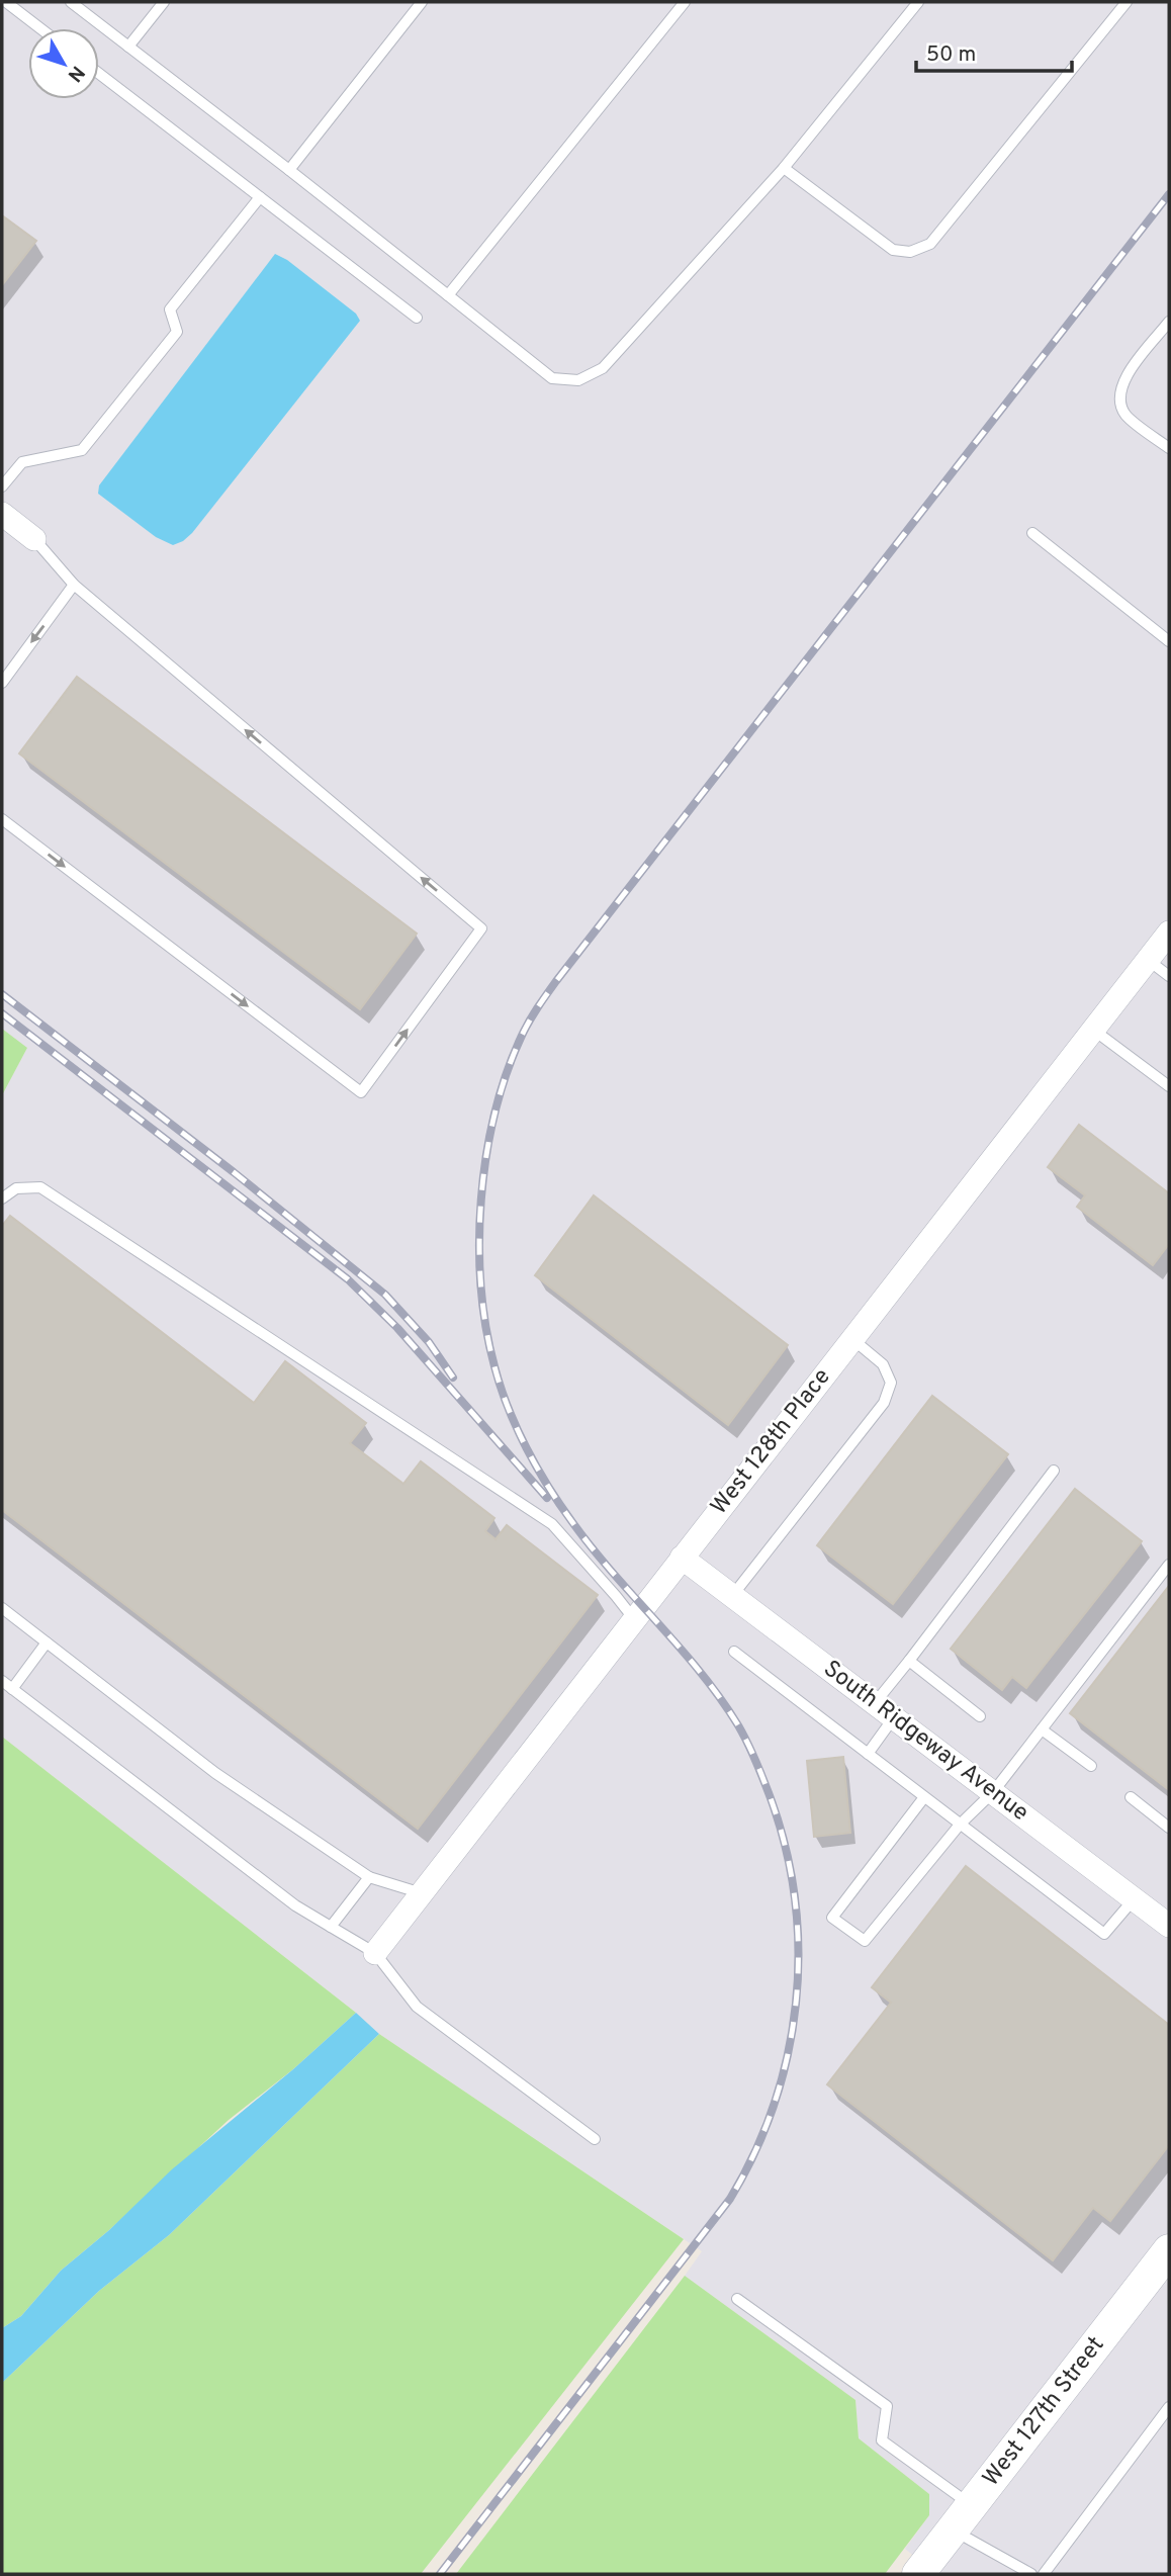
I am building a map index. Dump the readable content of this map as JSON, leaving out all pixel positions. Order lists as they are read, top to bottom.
{
  "streets": {
    "main road": ["West 127th Street"],
    "street": ["West 128th Place", "South Ridgeway Avenue"]
  },
  "crossings": [
    ["West 128th Place", "South Ridgeway Avenue"]
  ],
  "scale_bar": "50 m",
  "north": "bottom right"
}
